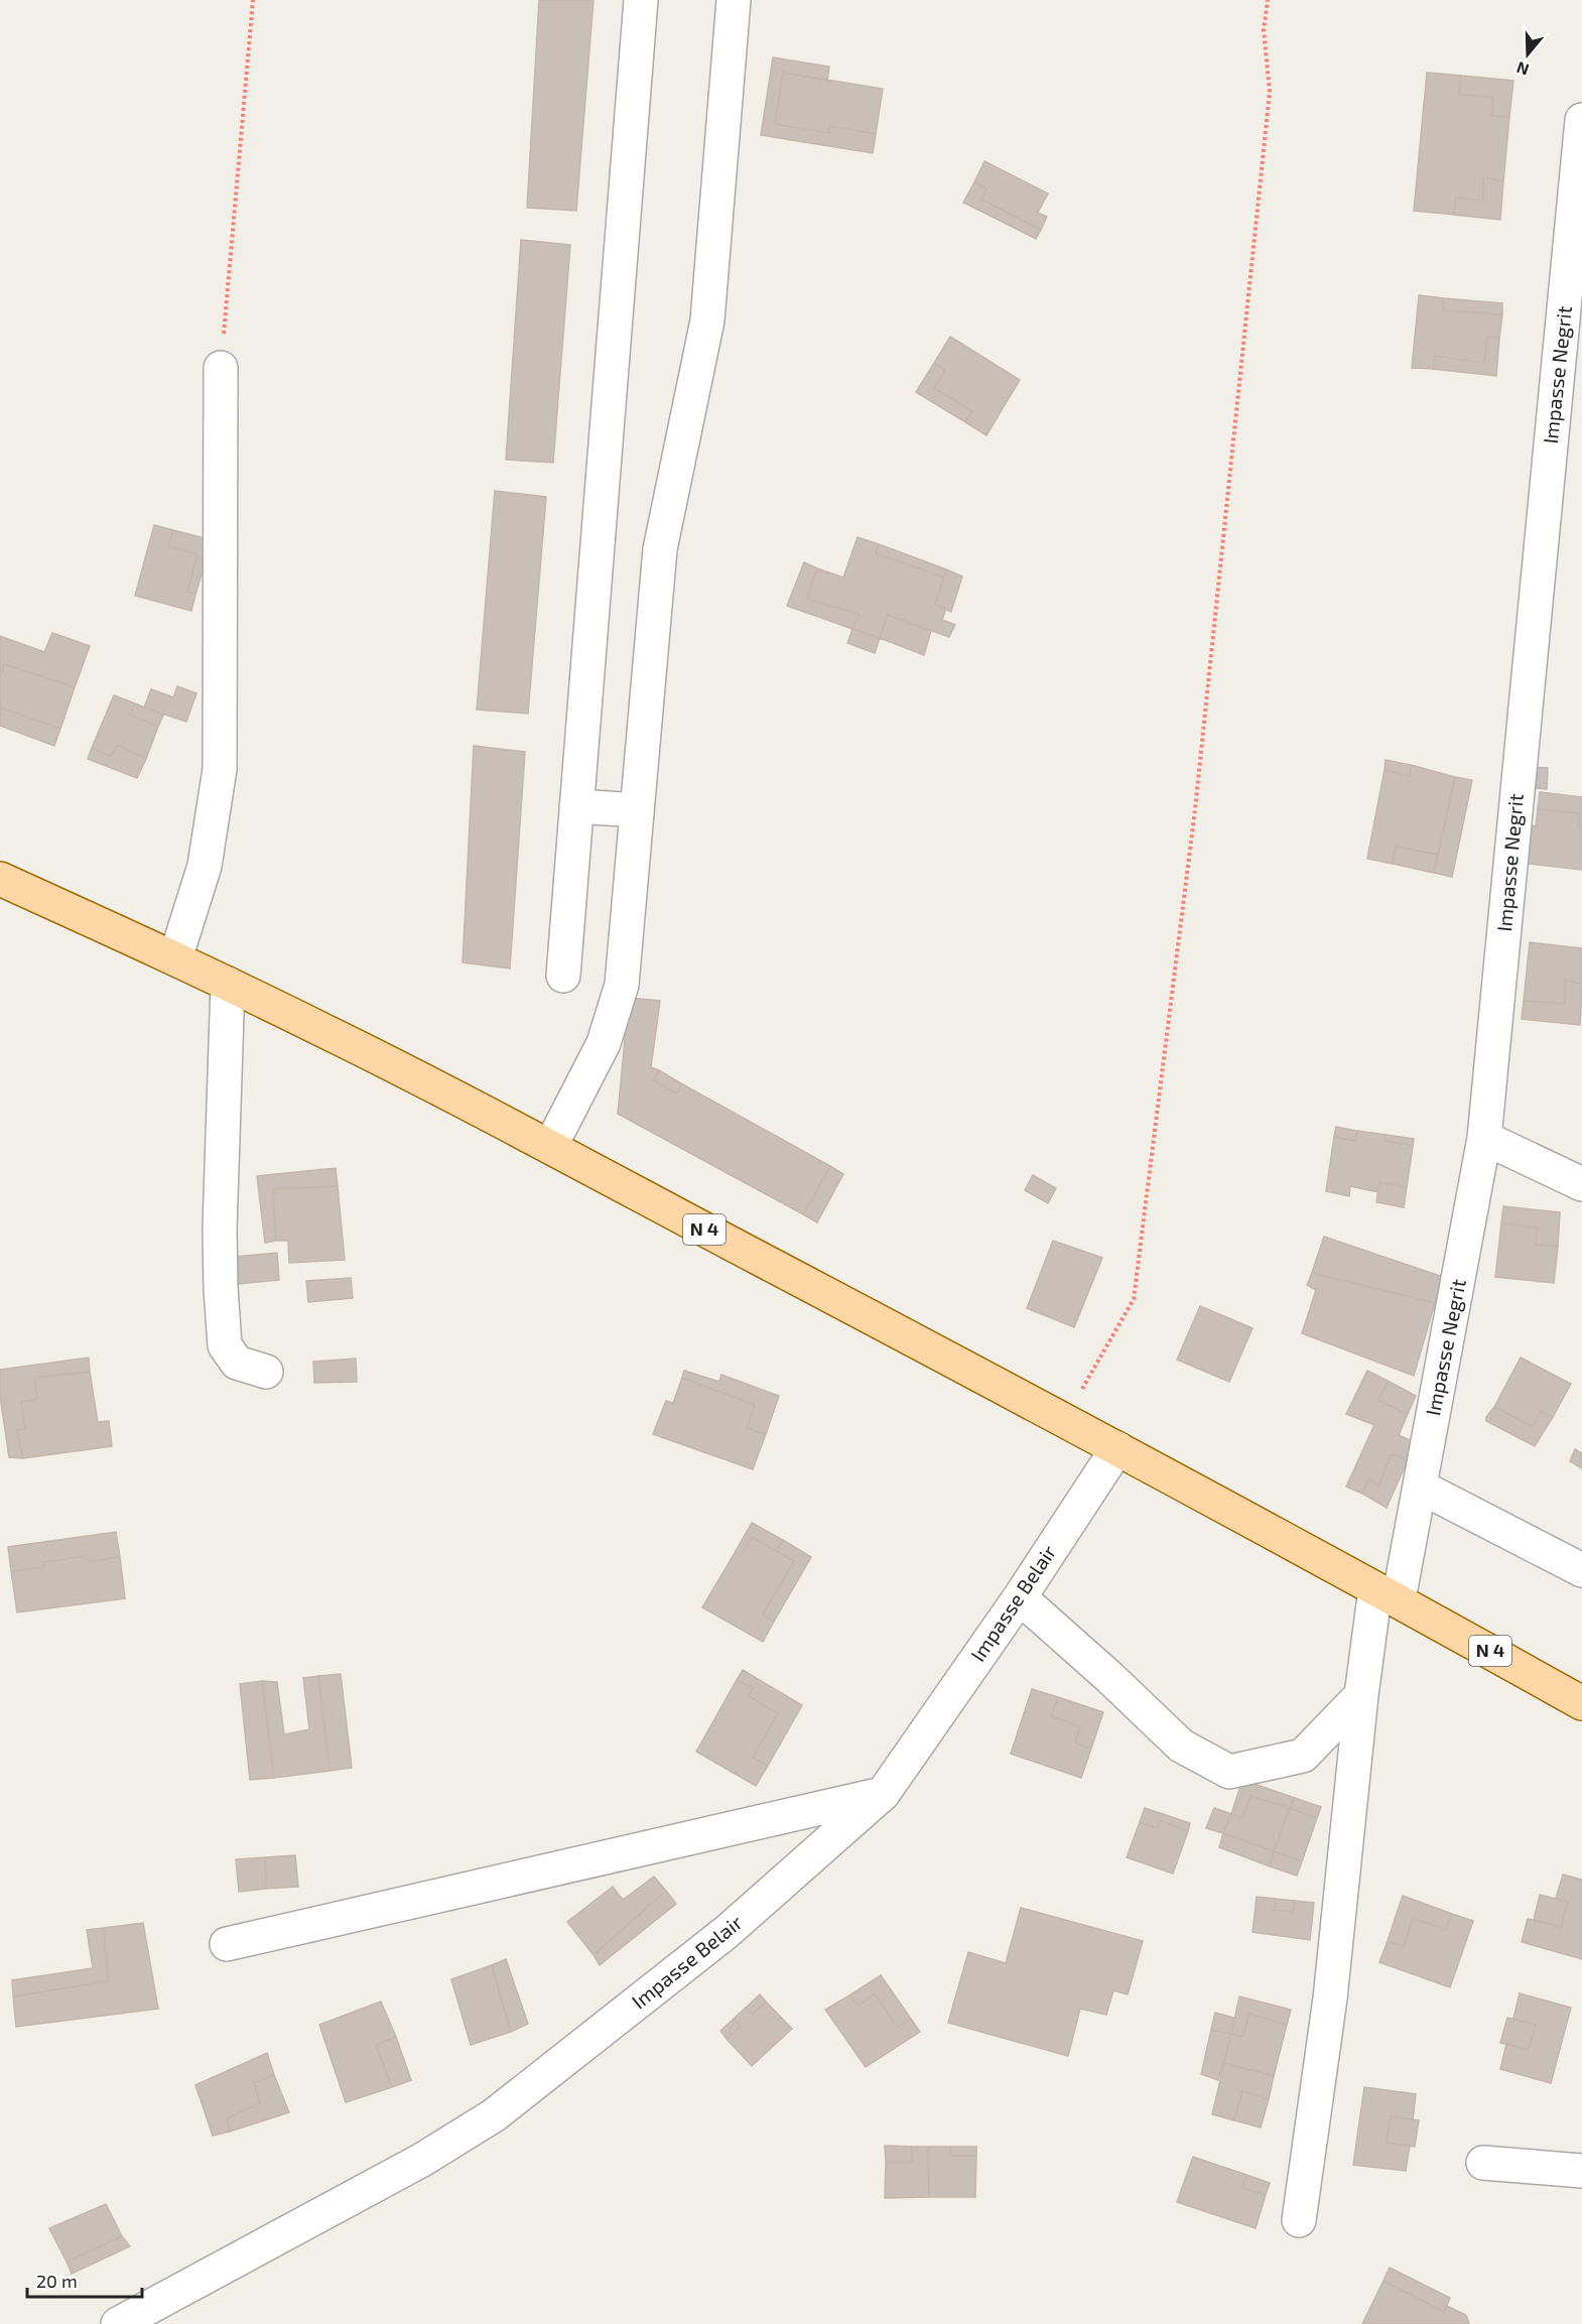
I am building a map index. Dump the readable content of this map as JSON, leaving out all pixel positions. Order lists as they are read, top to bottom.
{
  "streets": {
    "main road": ["N 4"],
    "street": ["Impasse Negrit", "Impasse Belair"]
  },
  "crossings": [
    ["Impasse Negrit", "N 4"],
    ["N 4", "Impasse Belair"]
  ],
  "scale_bar": "20 m",
  "north": "bottom"
}
